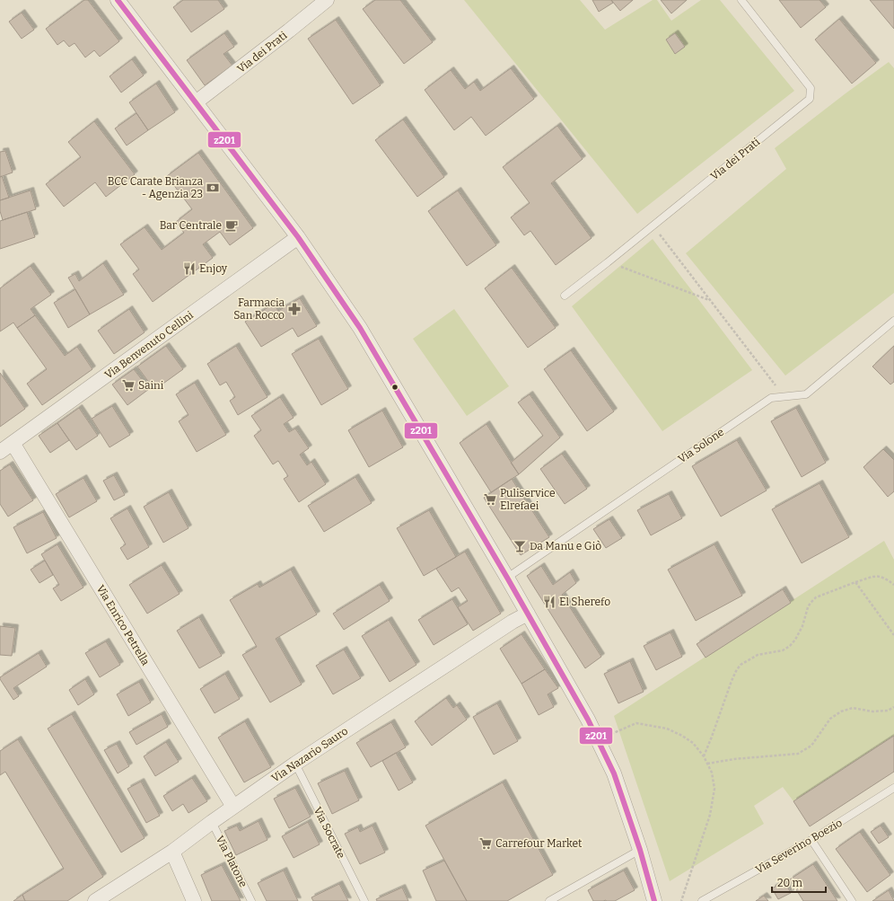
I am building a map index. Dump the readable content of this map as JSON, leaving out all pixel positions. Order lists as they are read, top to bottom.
{
  "streets": {
    "street": [
      "Via dei Prati",
      "Via Benvenuto Cellini",
      "Via Enrico Petrella",
      "Via Nazario Sauro"
    ],
    "lane": [
      "Via Solone",
      "Via Socrate",
      "Via Severino Boezio",
      "Via Platone"
    ]
  },
  "crossings": [
    ["Via Benvenuto Cellini", "Via Enrico Petrella"],
    ["Via Enrico Petrella", "Via Nazario Sauro"],
    ["Via Nazario Sauro", "Via Socrate"],
    ["Via Nazario Sauro", "Via Platone"]
  ],
  "places": {
    "bank": ["BCC Carate Brianza - Agenzia 23"],
    "cafe": ["Bar Centrale"],
    "restaurant": ["Enjoy", "El Sherefo"],
    "pharmacy": ["Farmacia San Rocco"],
    "supermarket": ["Saini", "Puliservice Elrefaei", "Carrefour Market"],
    "bar": ["Da Manu e Giò"]
  },
  "lines": ["transit line z201"],
  "scale_bar": "20 m"
}
